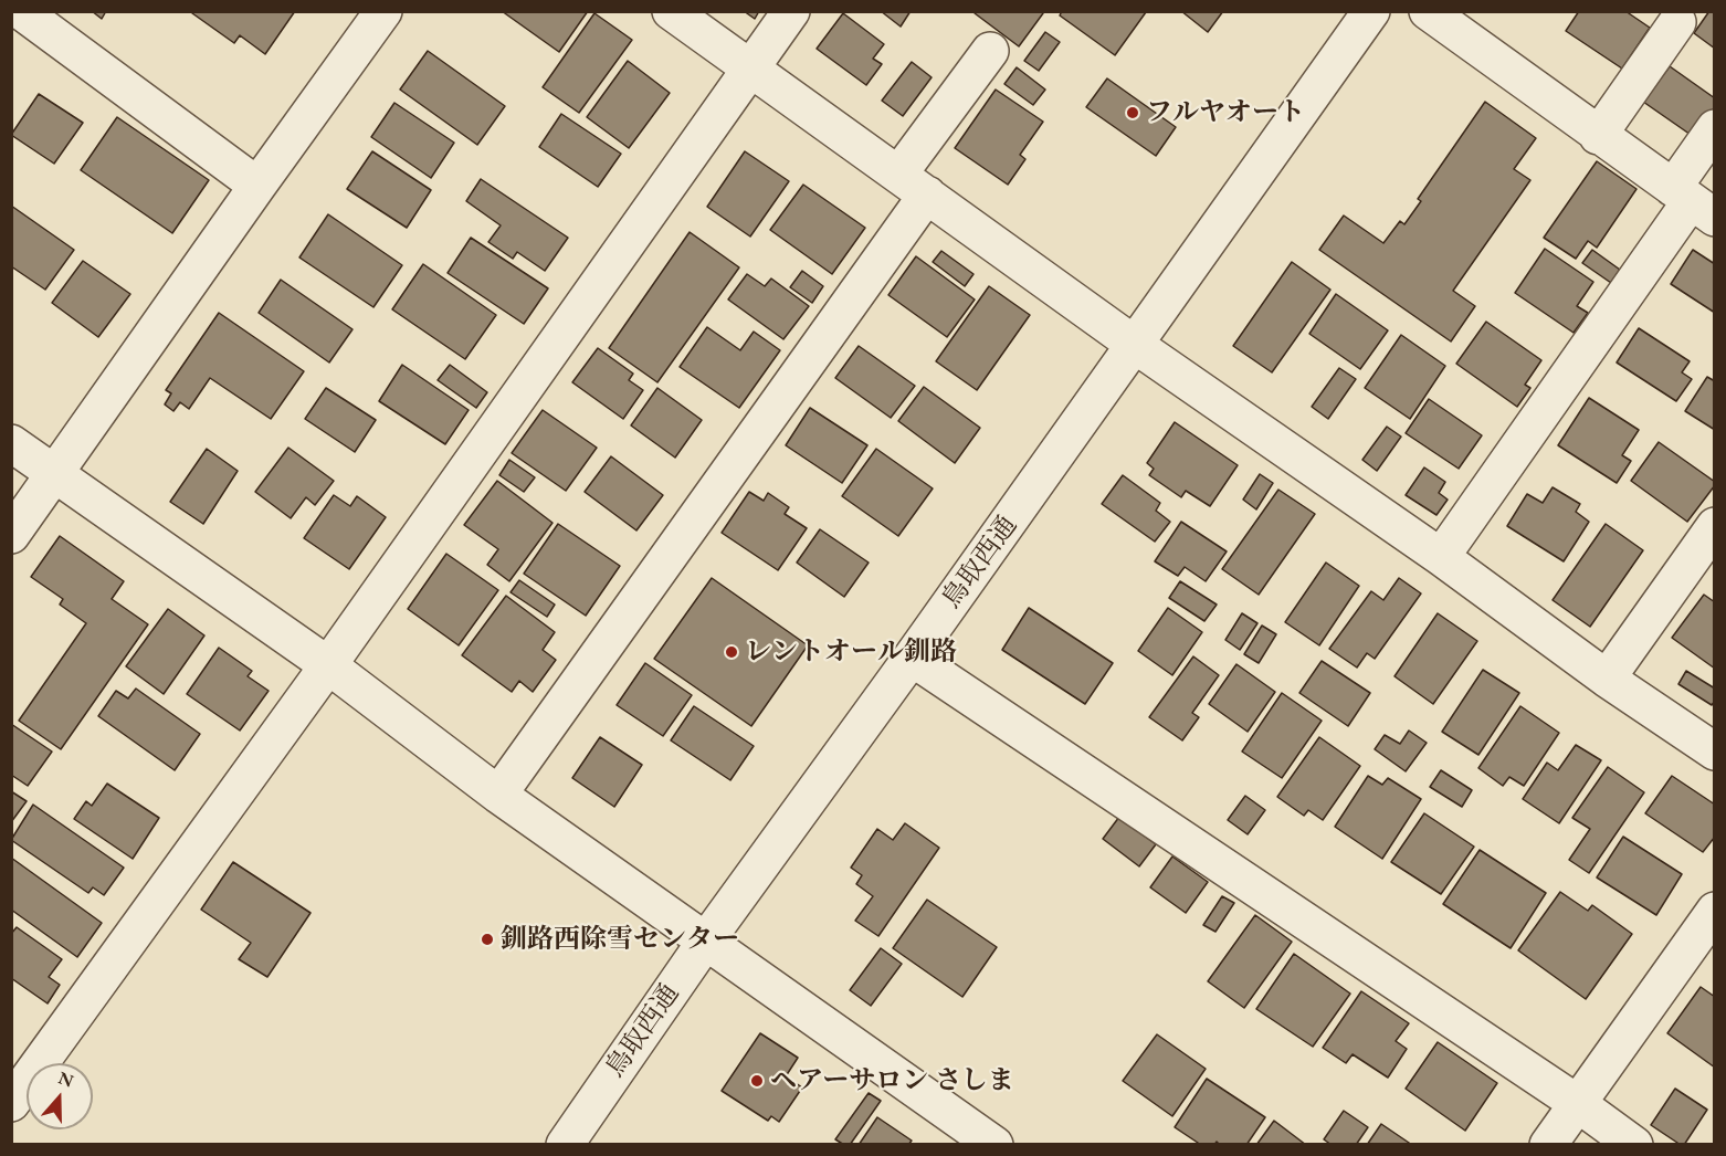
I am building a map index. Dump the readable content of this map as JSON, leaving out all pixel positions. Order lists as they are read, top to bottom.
{
  "streets": {
    "street": ["鳥取西通"]
  },
  "places": [
    "フルヤオート",
    "レントオール釧路",
    "釧路西除雪センター",
    "ヘアーサロン さしま"
  ],
  "north": "top"
}
